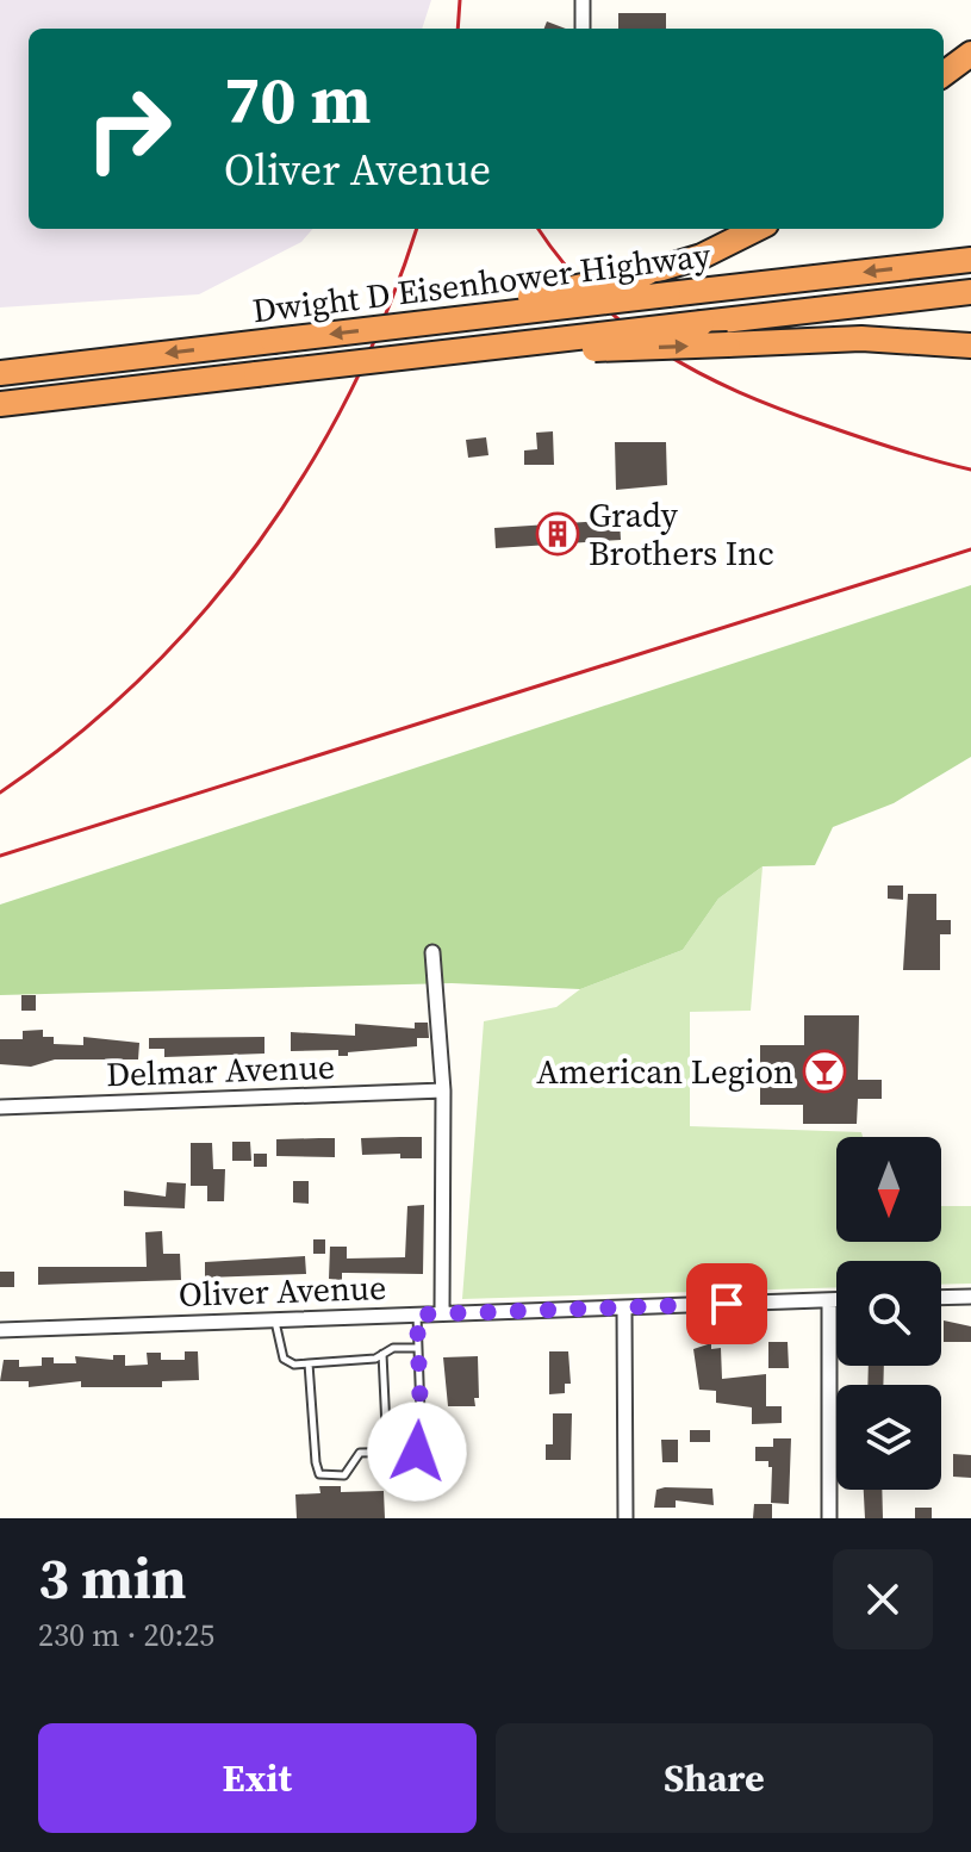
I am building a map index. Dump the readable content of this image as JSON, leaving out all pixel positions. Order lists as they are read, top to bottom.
{
  "streets": {
    "highway": ["Dwight D Eisenhower Highway"],
    "street": ["Delmar Avenue", "Oliver Avenue"]
  },
  "places": {
    "building": ["Grady Brothers Inc"],
    "bar": ["American Legion"]
  },
  "north": "bottom",
  "page": {
    "turn": ["70 m", "Oliver Avenue"],
    "heading": ["3 min", "230 m · 20:25"],
    "buttons": ["Exit", "Share"]
  }
}
